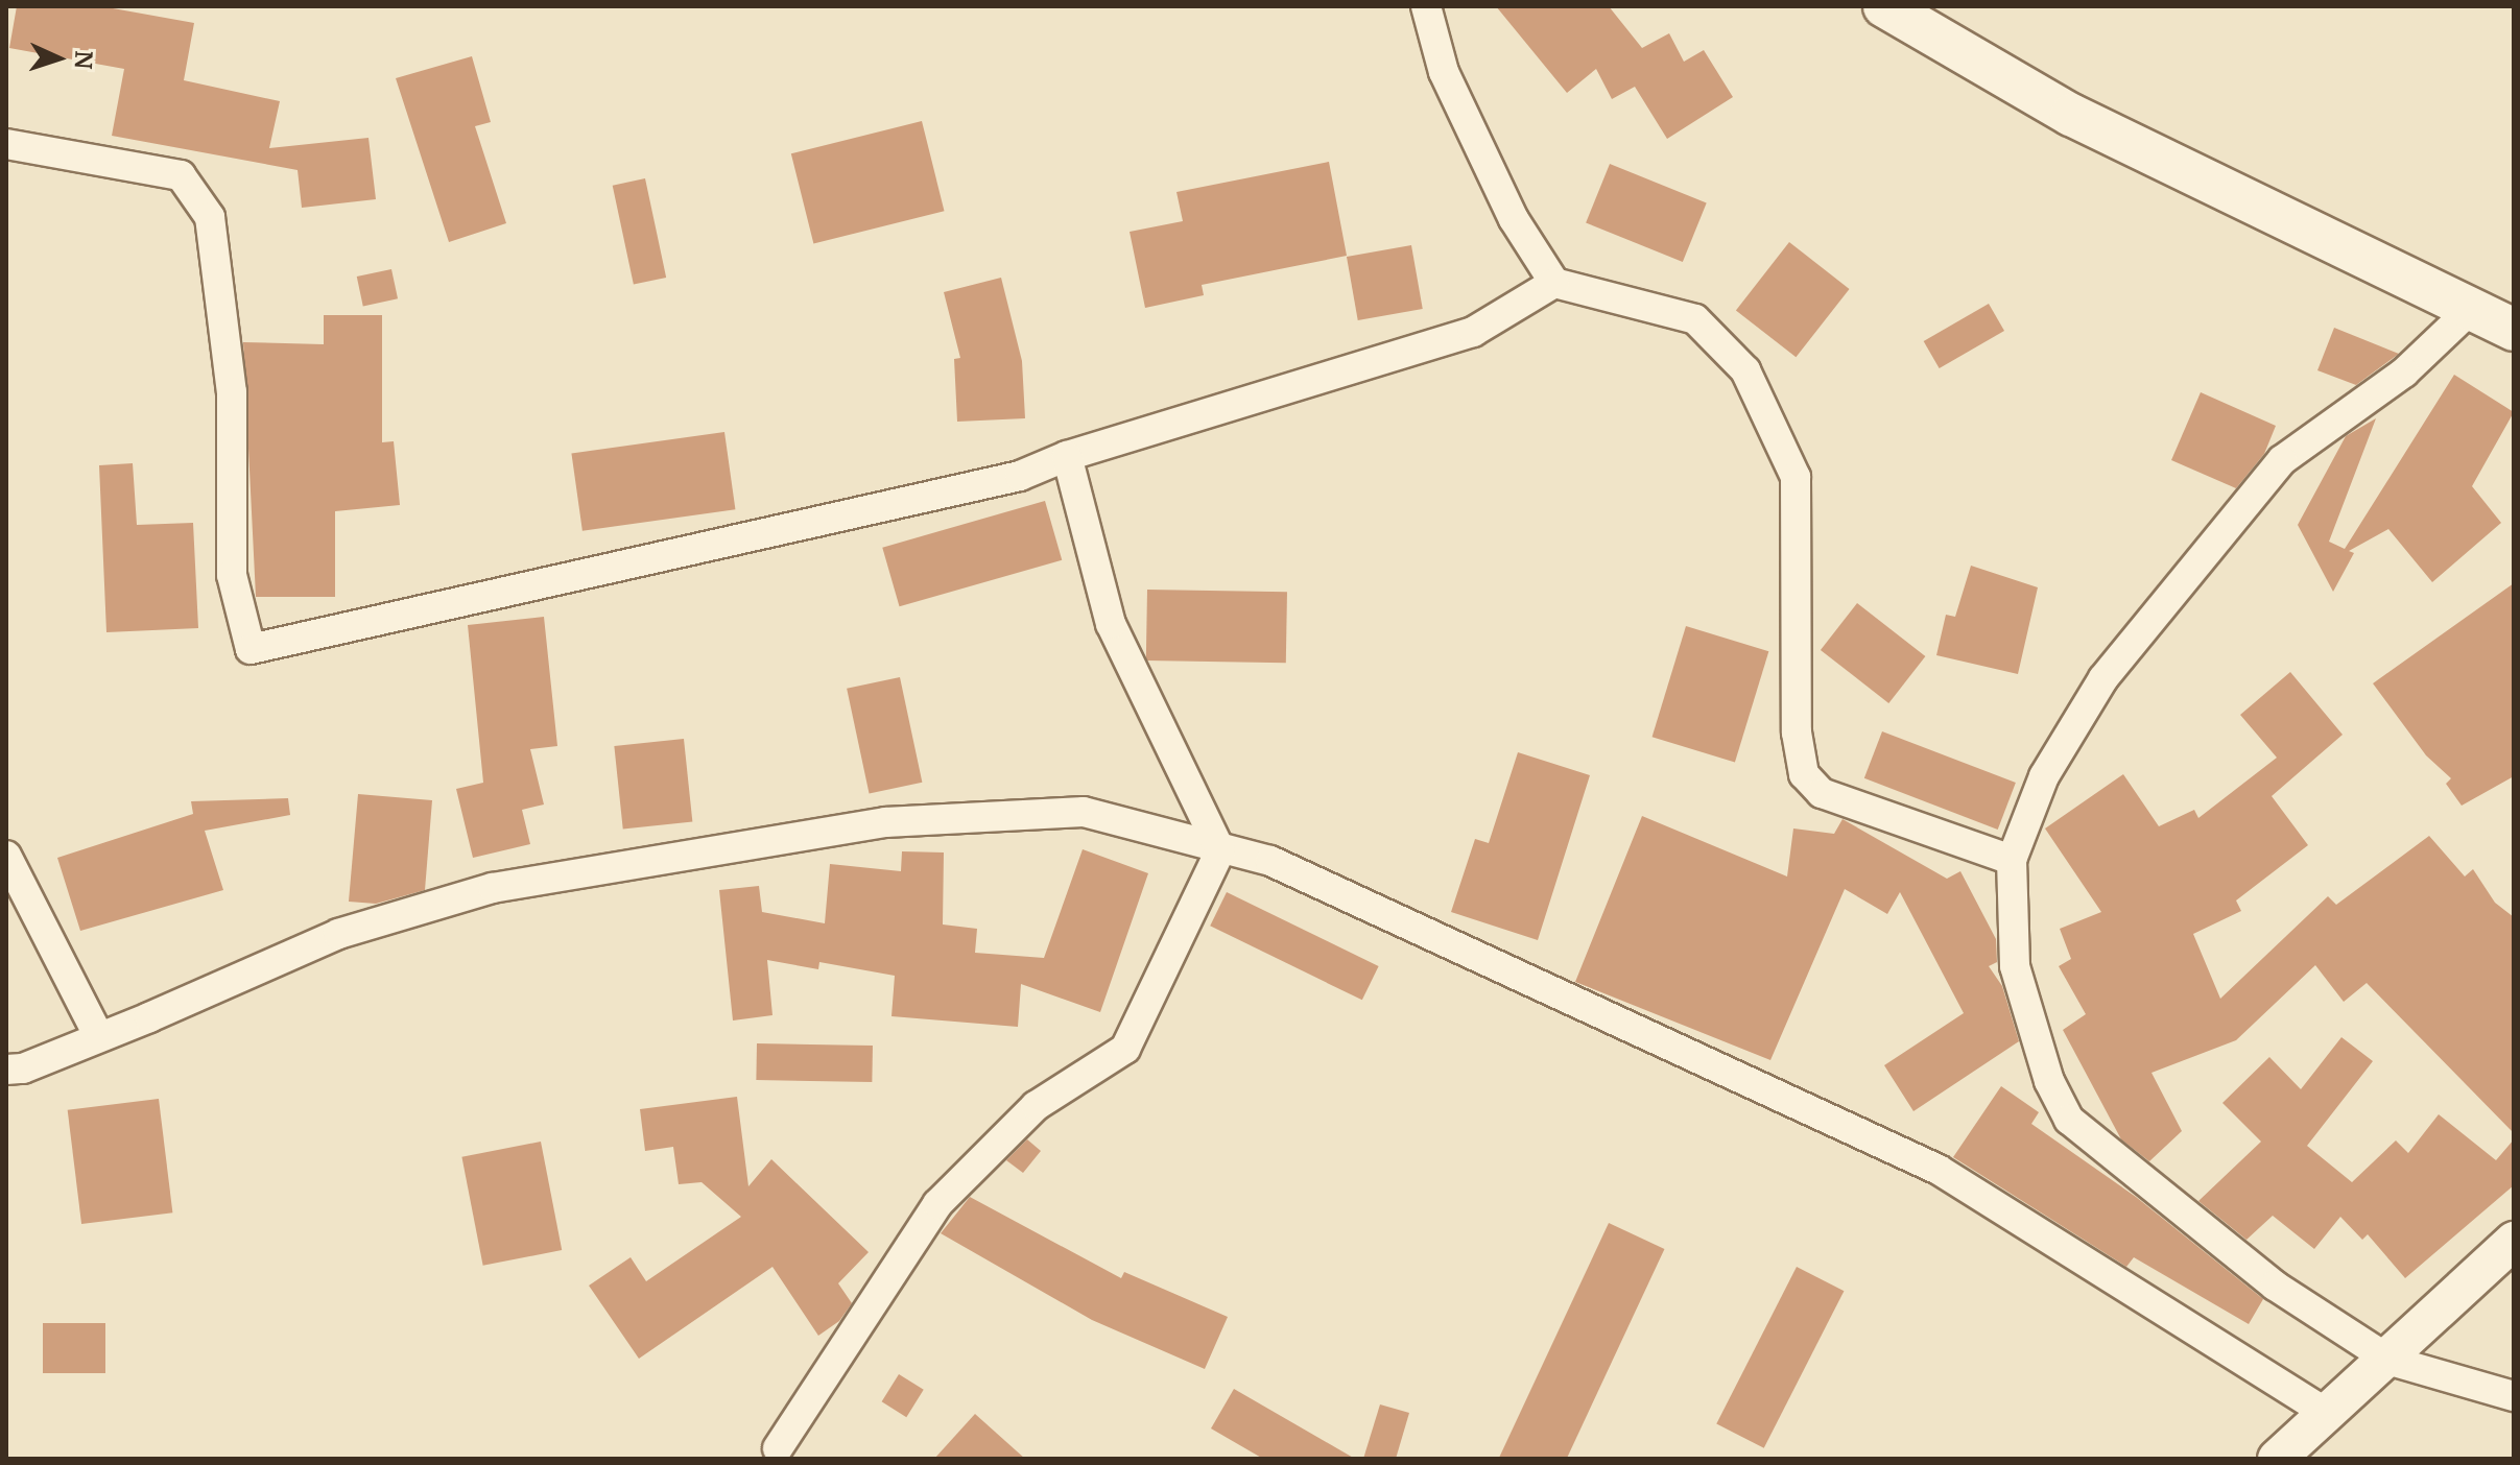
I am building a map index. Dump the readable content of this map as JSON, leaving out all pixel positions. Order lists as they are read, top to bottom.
{
  "north": "right"
}
